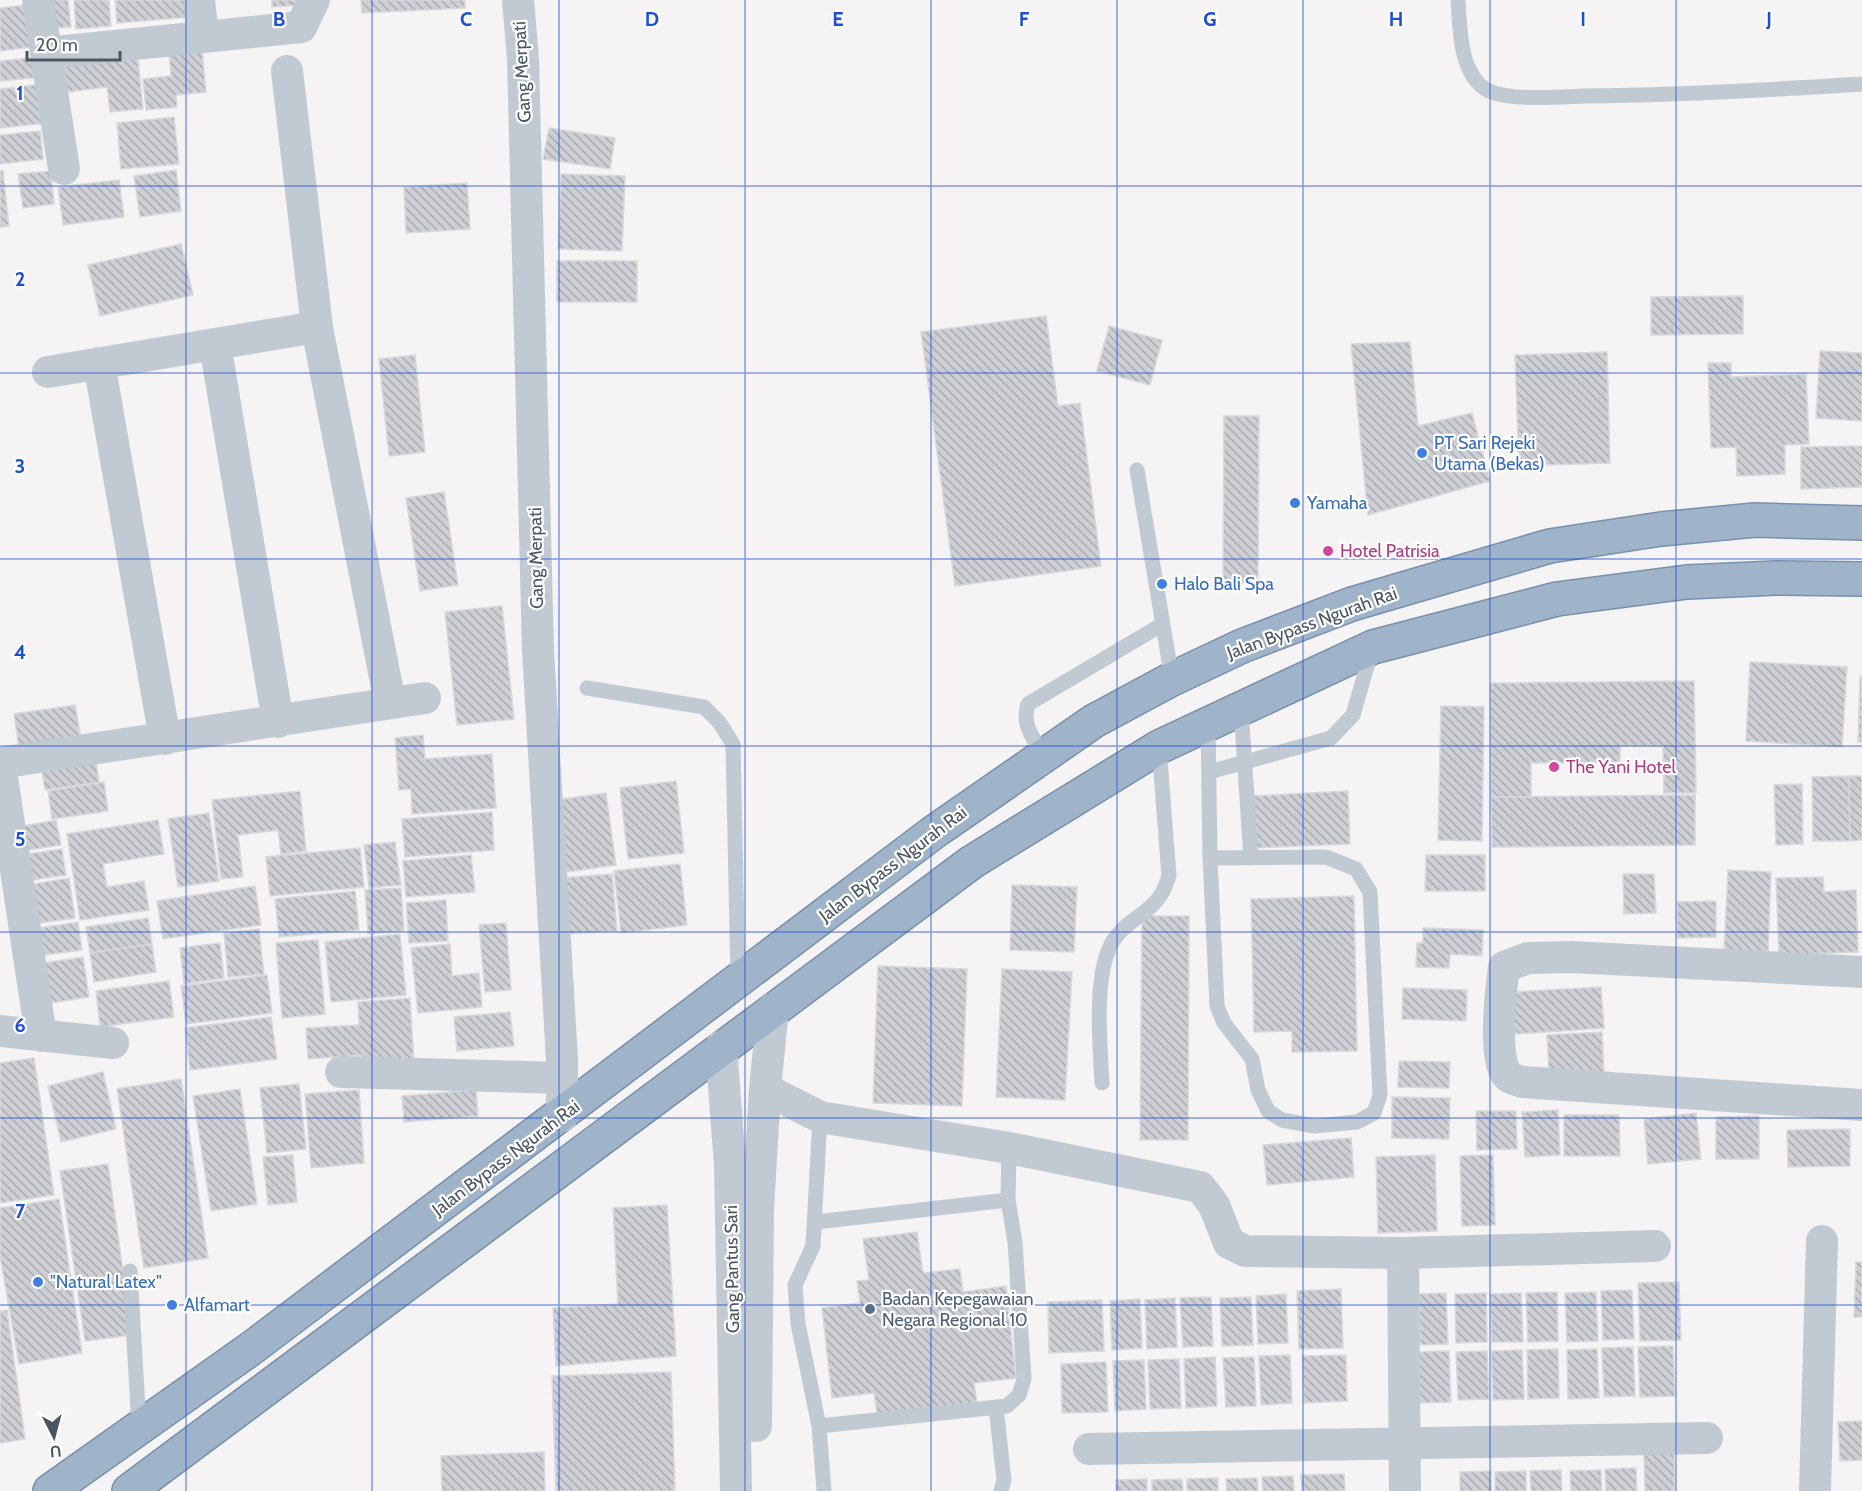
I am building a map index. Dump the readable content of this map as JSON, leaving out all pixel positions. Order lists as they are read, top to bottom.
{
  "streets": {
    "highway": ["Jalan Bypass Ngurah Rai"],
    "street": ["Gang Merpati", "Gang Pantus Sari"]
  },
  "crossings": [
    ["Gang Merpati", "Jalan Bypass Ngurah Rai"]
  ],
  "places": [
    "PT Sari Rejeki Utama (Bekas)",
    "Yamaha",
    "Hotel Patrisia",
    "Halo Bali Spa",
    "The Yani Hotel",
    "\"Natural Latex\"",
    "Alfamart",
    "Badan Kepegawaian Negara Regional 10"
  ],
  "scale_bar": "20 m",
  "north": "bottom",
  "grid": {
    "columns": [
      "B",
      "C",
      "D",
      "E",
      "F",
      "G",
      "H",
      "I",
      "J"
    ],
    "rows": [
      "1",
      "2",
      "3",
      "4",
      "5",
      "6",
      "7"
    ]
  }
}
